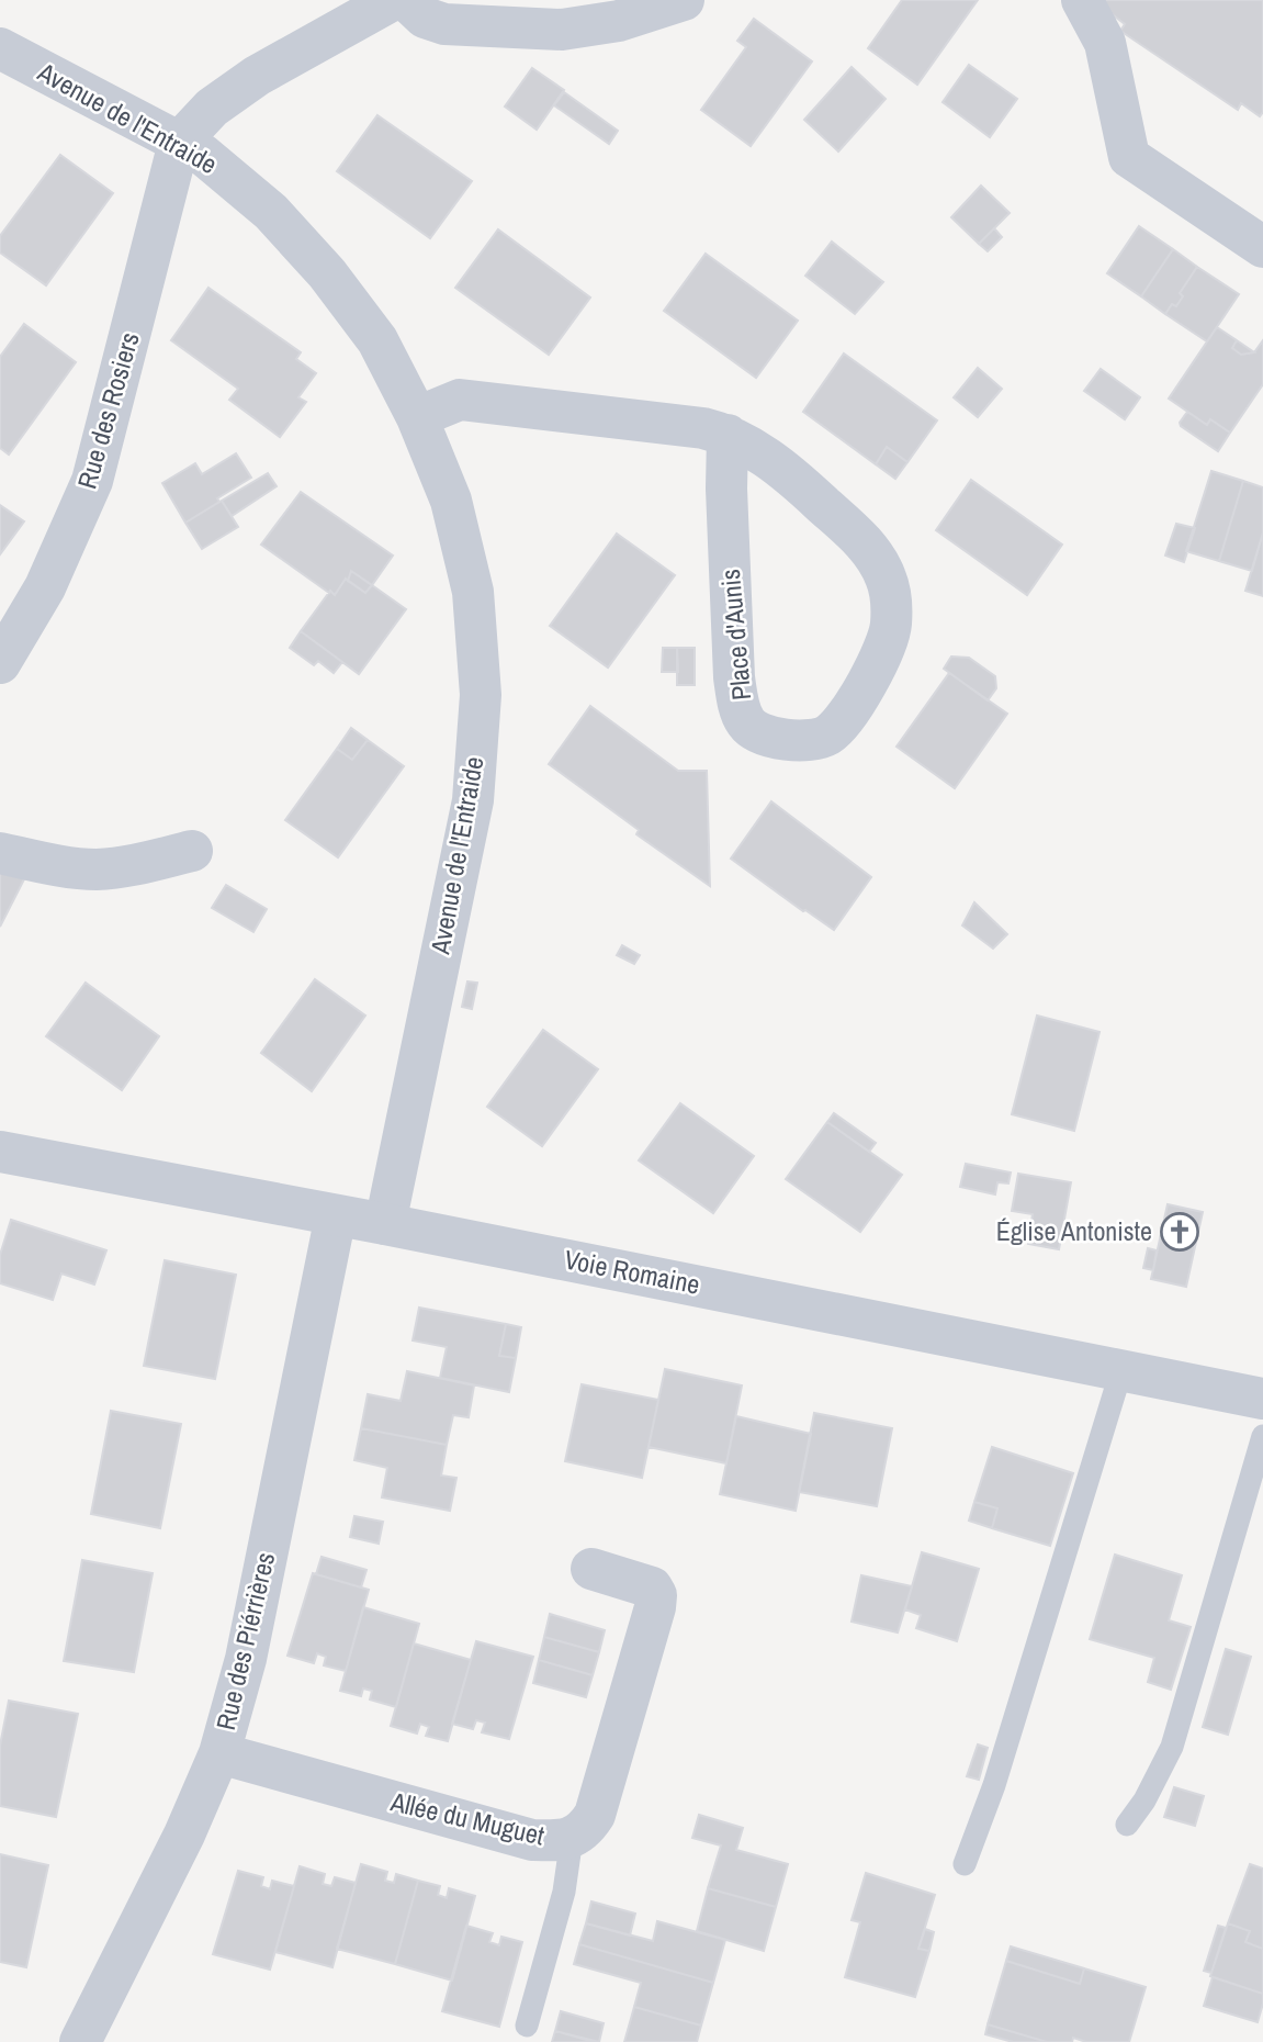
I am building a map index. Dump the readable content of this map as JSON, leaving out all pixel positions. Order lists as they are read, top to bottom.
{
  "streets": {
    "street": [
      "Avenue de l'Entraide",
      "Rue des Rosiers",
      "Place d'Aunis",
      "Voie Romaine",
      "Rue des Piérrières",
      "Allée du Muguet"
    ]
  },
  "crossings": [
    ["Avenue de l'Entraide", "Rue des Rosiers"],
    ["Avenue de l'Entraide", "Place d'Aunis"],
    ["Avenue de l'Entraide", "Voie Romaine"],
    ["Voie Romaine", "Rue des Piérrières"],
    ["Rue des Piérrières", "Allée du Muguet"]
  ],
  "places": {
    "church": ["Église Antoniste"]
  }
}
